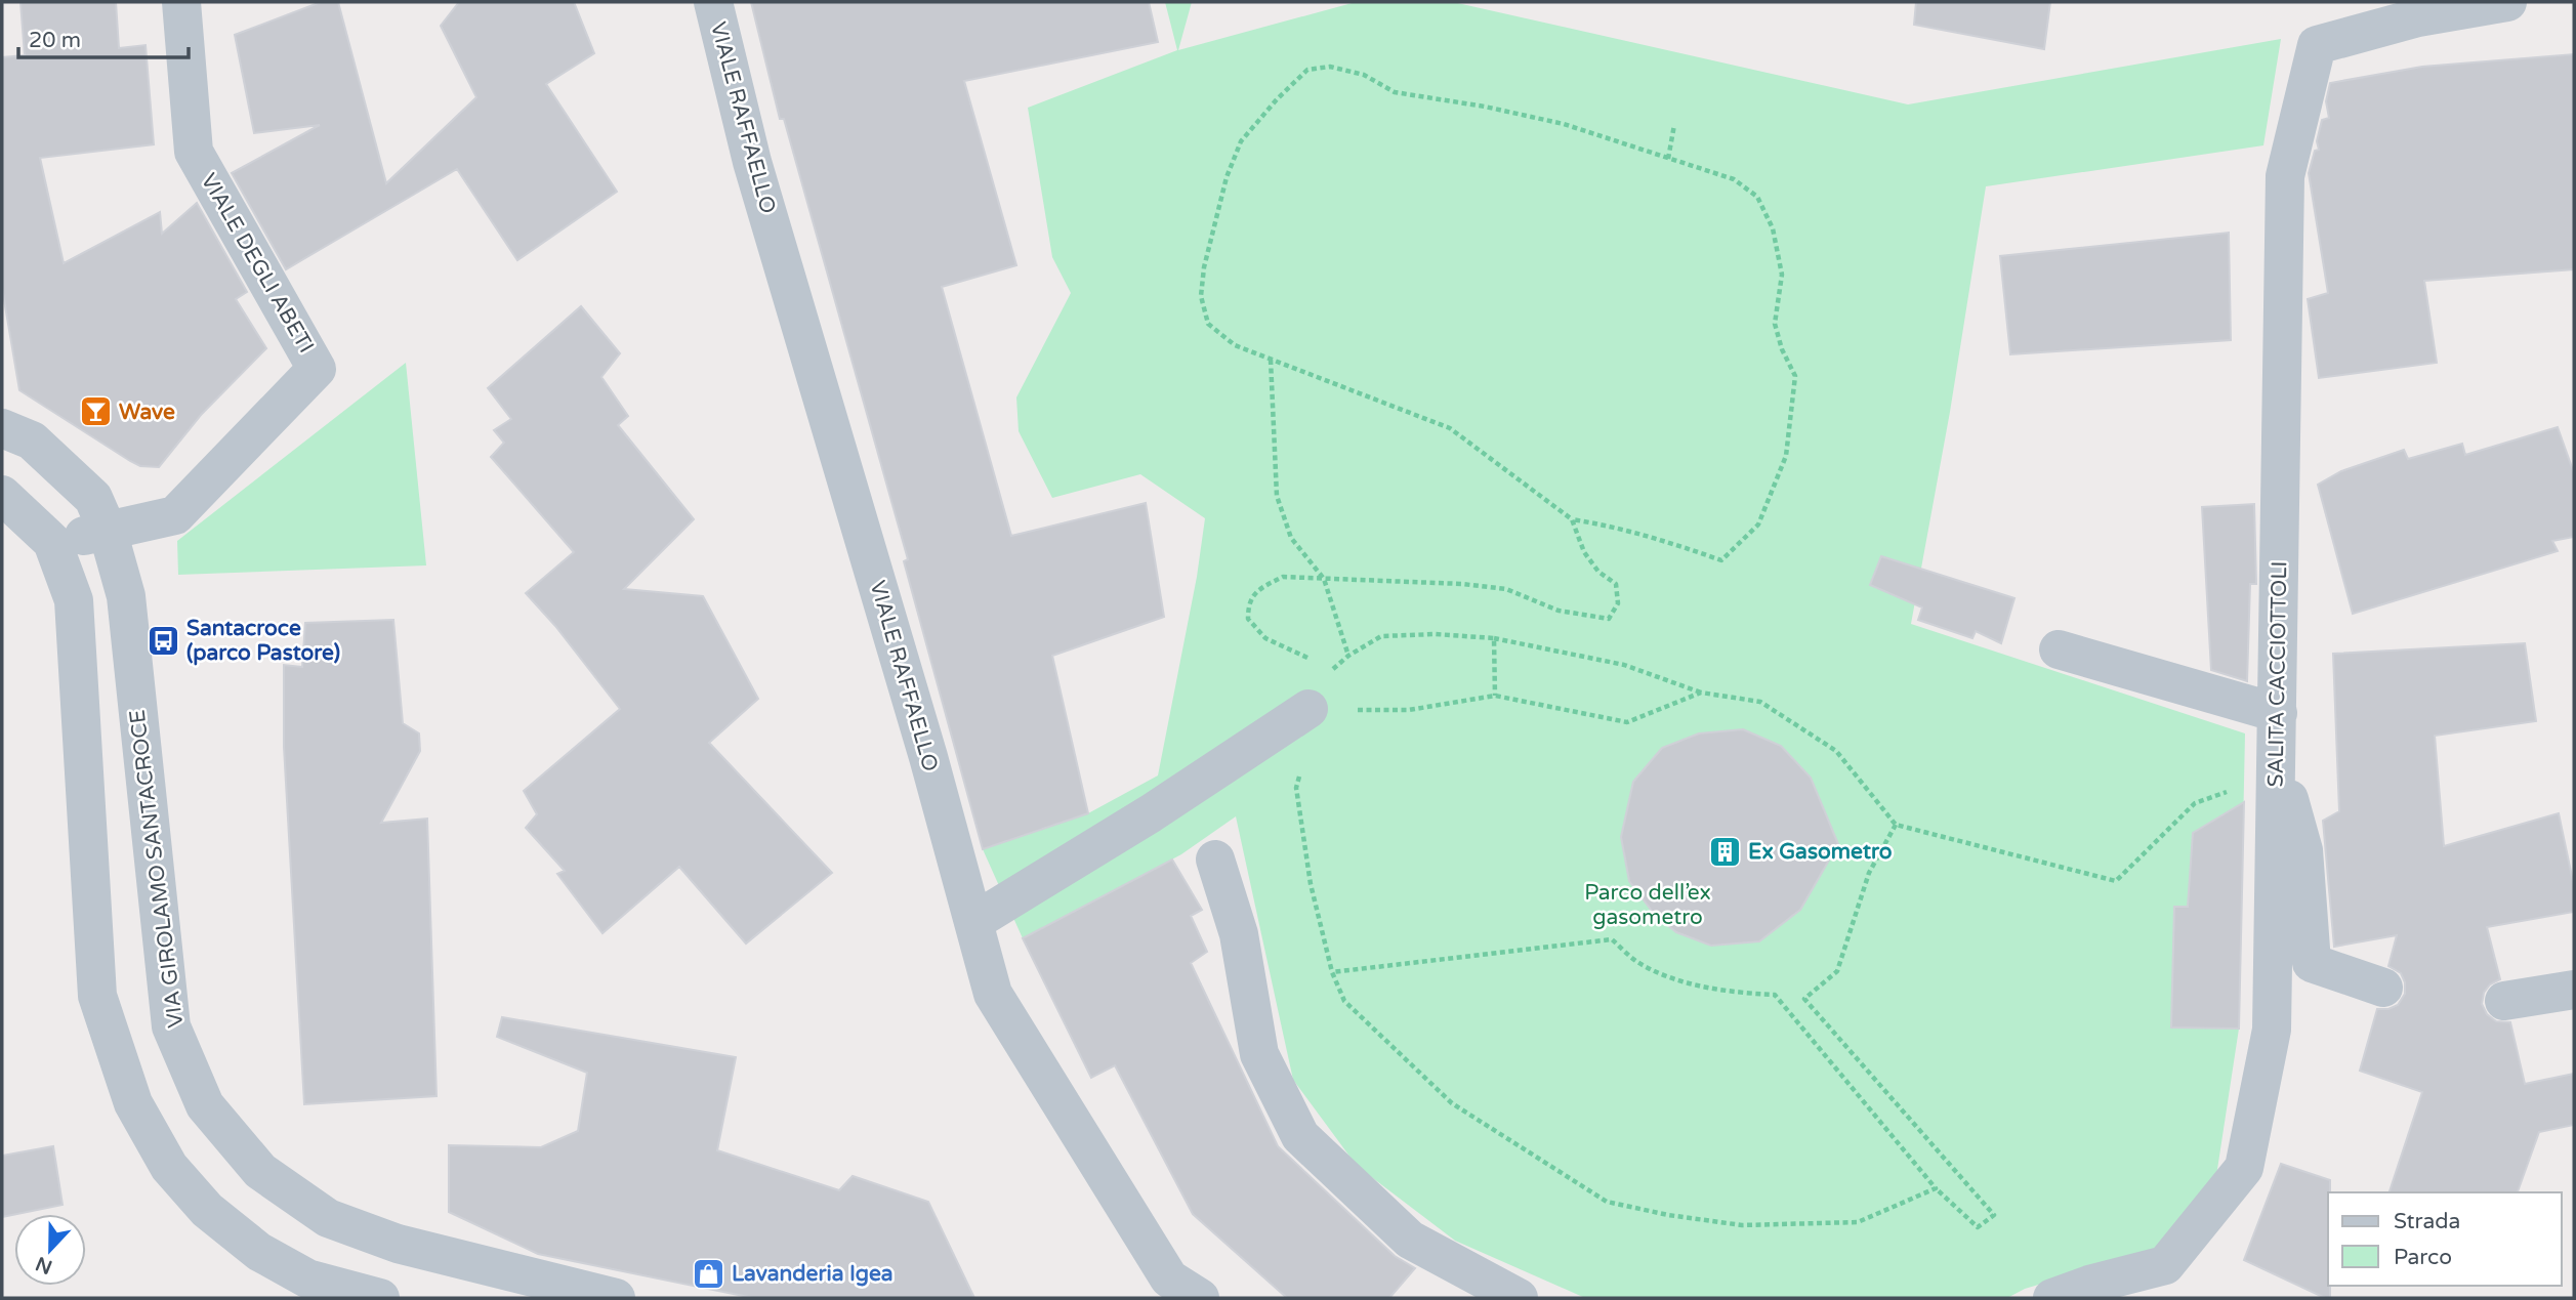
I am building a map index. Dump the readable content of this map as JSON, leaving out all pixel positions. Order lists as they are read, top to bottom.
{
  "streets": {
    "street": [
      "VIALE RAFFAELLO",
      "VIALE DEGLI ABETI",
      "SALITA CACCIOTTOLI",
      "VIA GIROLAMO SANTACROCE"
    ]
  },
  "crossings": [
    ["VIALE DEGLI ABETI", "VIA GIROLAMO SANTACROCE"]
  ],
  "parks": ["Parco dell’ex gasometro"],
  "places": {
    "bar": ["Wave"],
    "bus stop": ["Santacroce (parco Pastore)"],
    "building": ["Ex Gasometro"],
    "shop": ["Lavanderia Igea"]
  },
  "legend": ["Strada", "Parco"],
  "scale_bar": "20 m",
  "north": "bottom"
}
